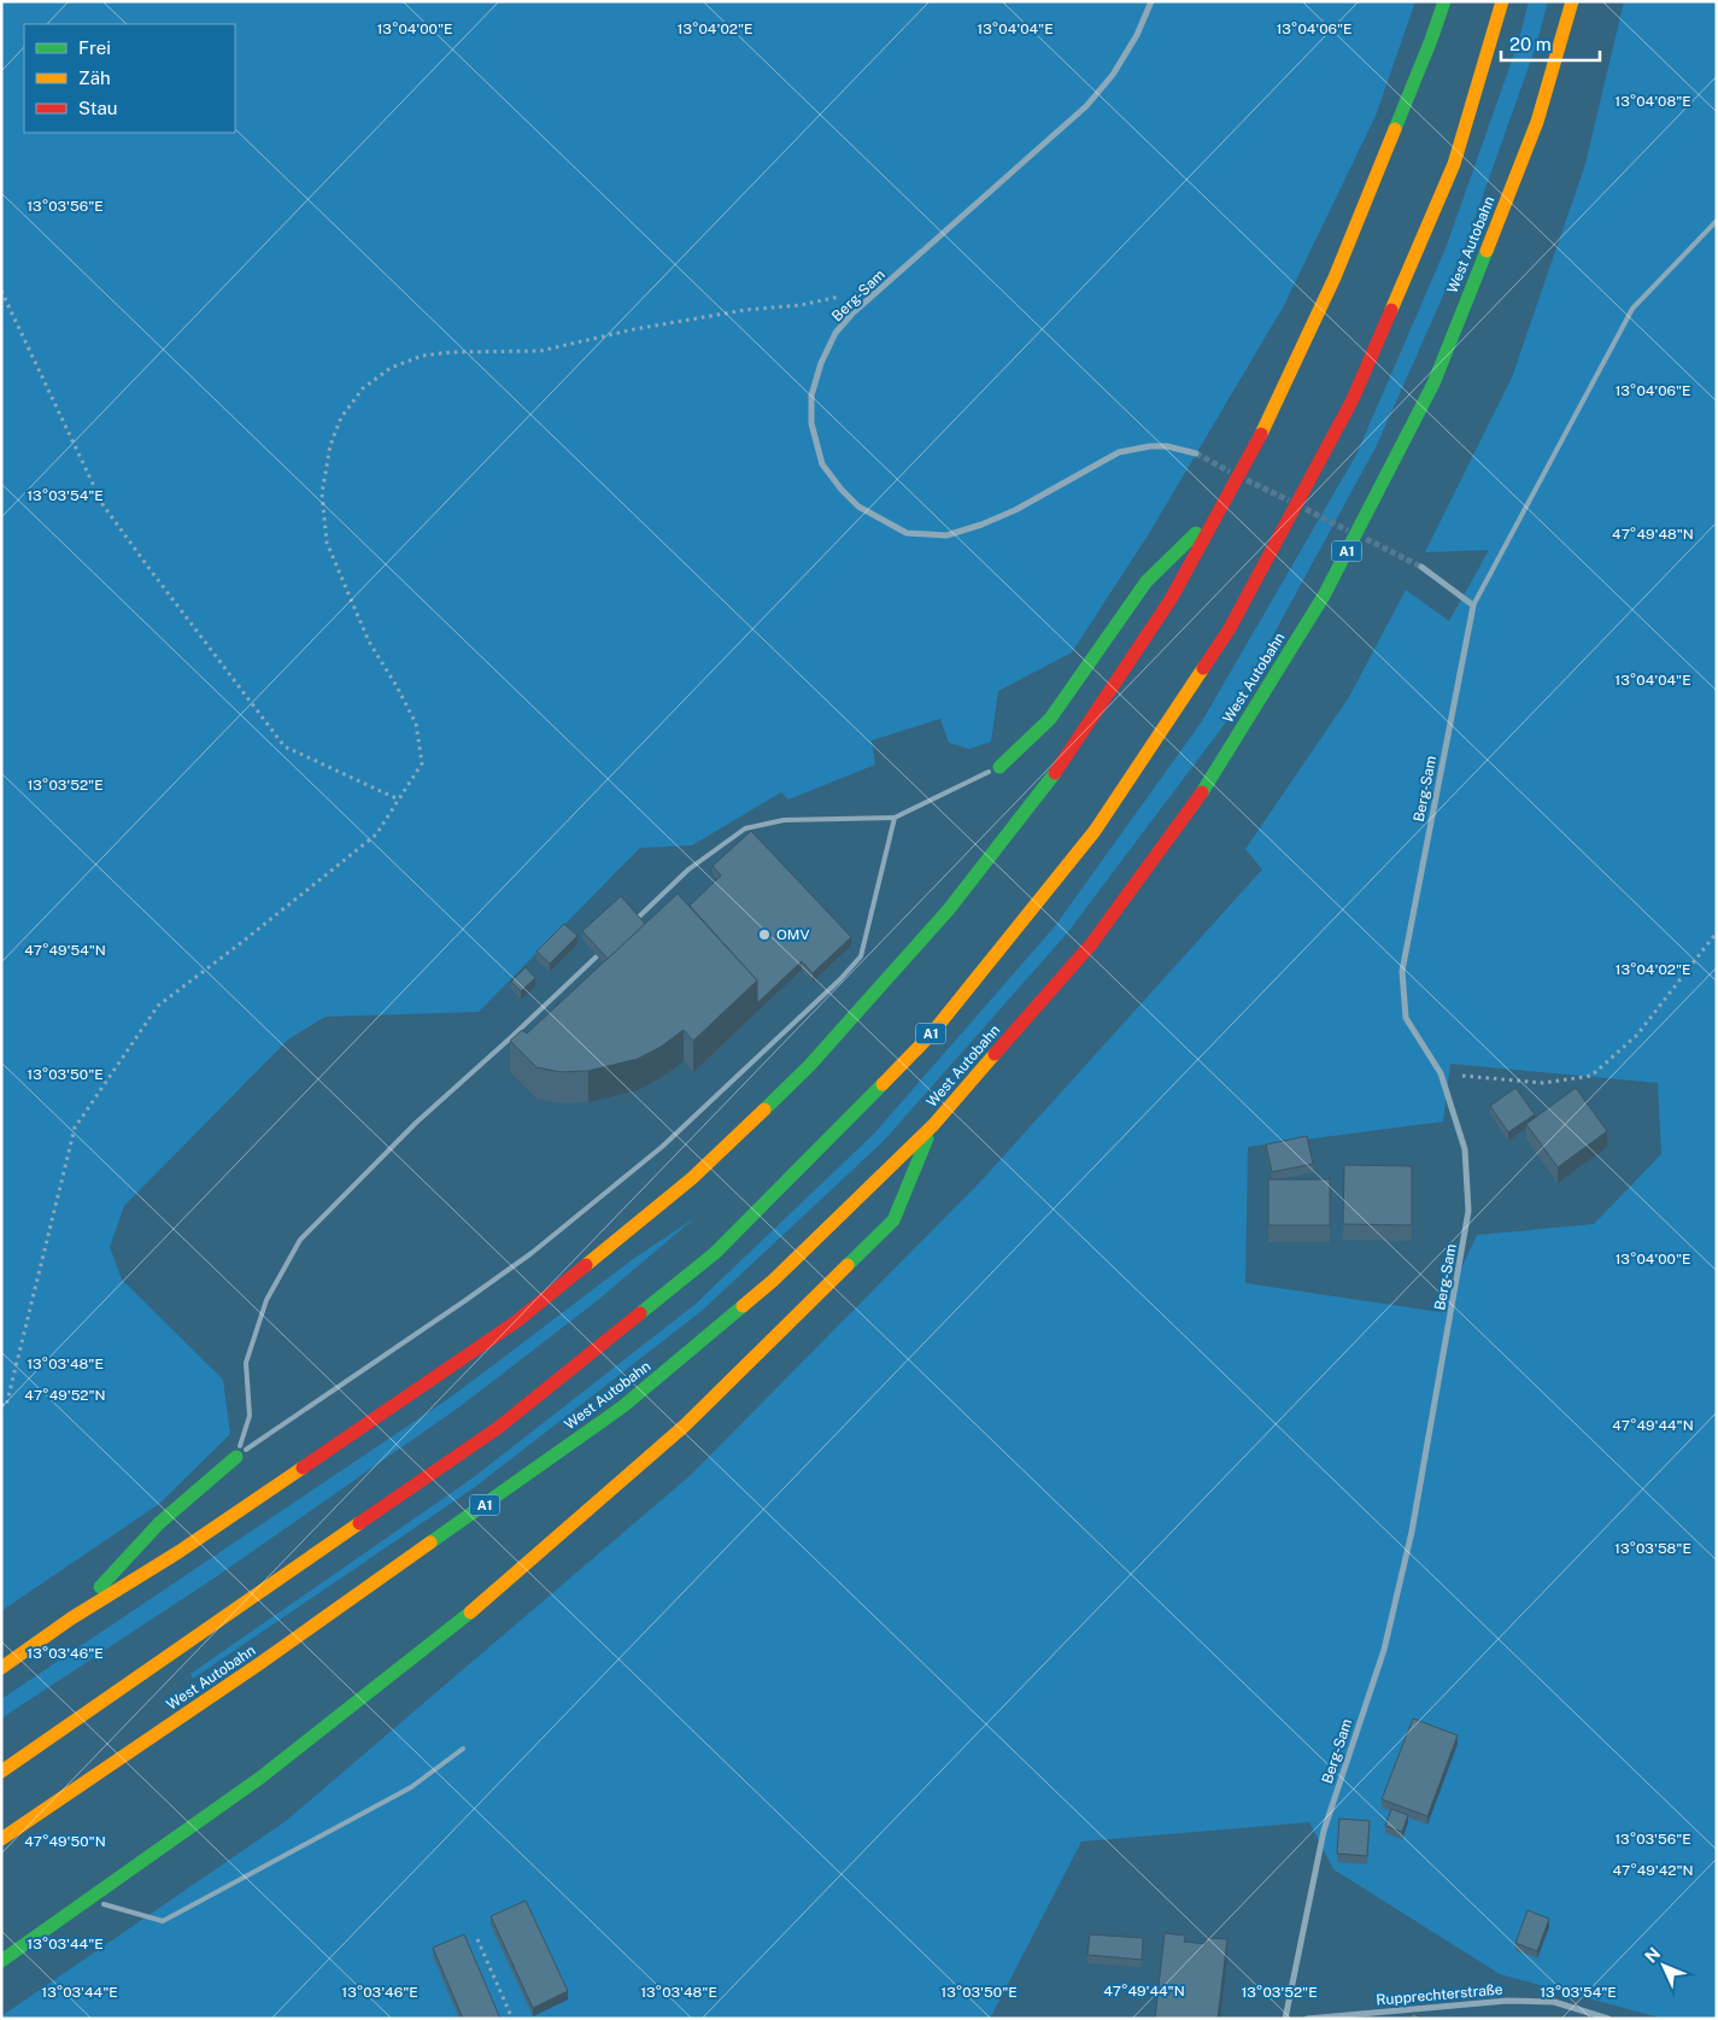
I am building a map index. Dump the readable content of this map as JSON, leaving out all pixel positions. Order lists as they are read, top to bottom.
{
  "streets": {
    "highway": ["West Autobahn", "A1"],
    "street": ["Berg-Sam", "Rupprechterstraße"]
  },
  "places": ["OMV"],
  "legend": ["Frei", "Zäh", "Stau"],
  "scale_bar": "20 m",
  "north": "top left",
  "coordinates": [
    "13°04'00\"E",
    "13°04'02\"E",
    "13°04'04\"E",
    "13°04'06\"E",
    "13°04'08\"E",
    "13°03'56\"E",
    "13°03'54\"E",
    "47°49'48\"N",
    "13°03'52\"E",
    "47°49'54\"N",
    "13°03'50\"E",
    "13°03'48\"E",
    "47°49'52\"N",
    "47°49'44\"N",
    "13°03'58\"E",
    "13°03'46\"E",
    "47°49'50\"N",
    "47°49'42\"N",
    "13°03'44\"E"
  ]
}
